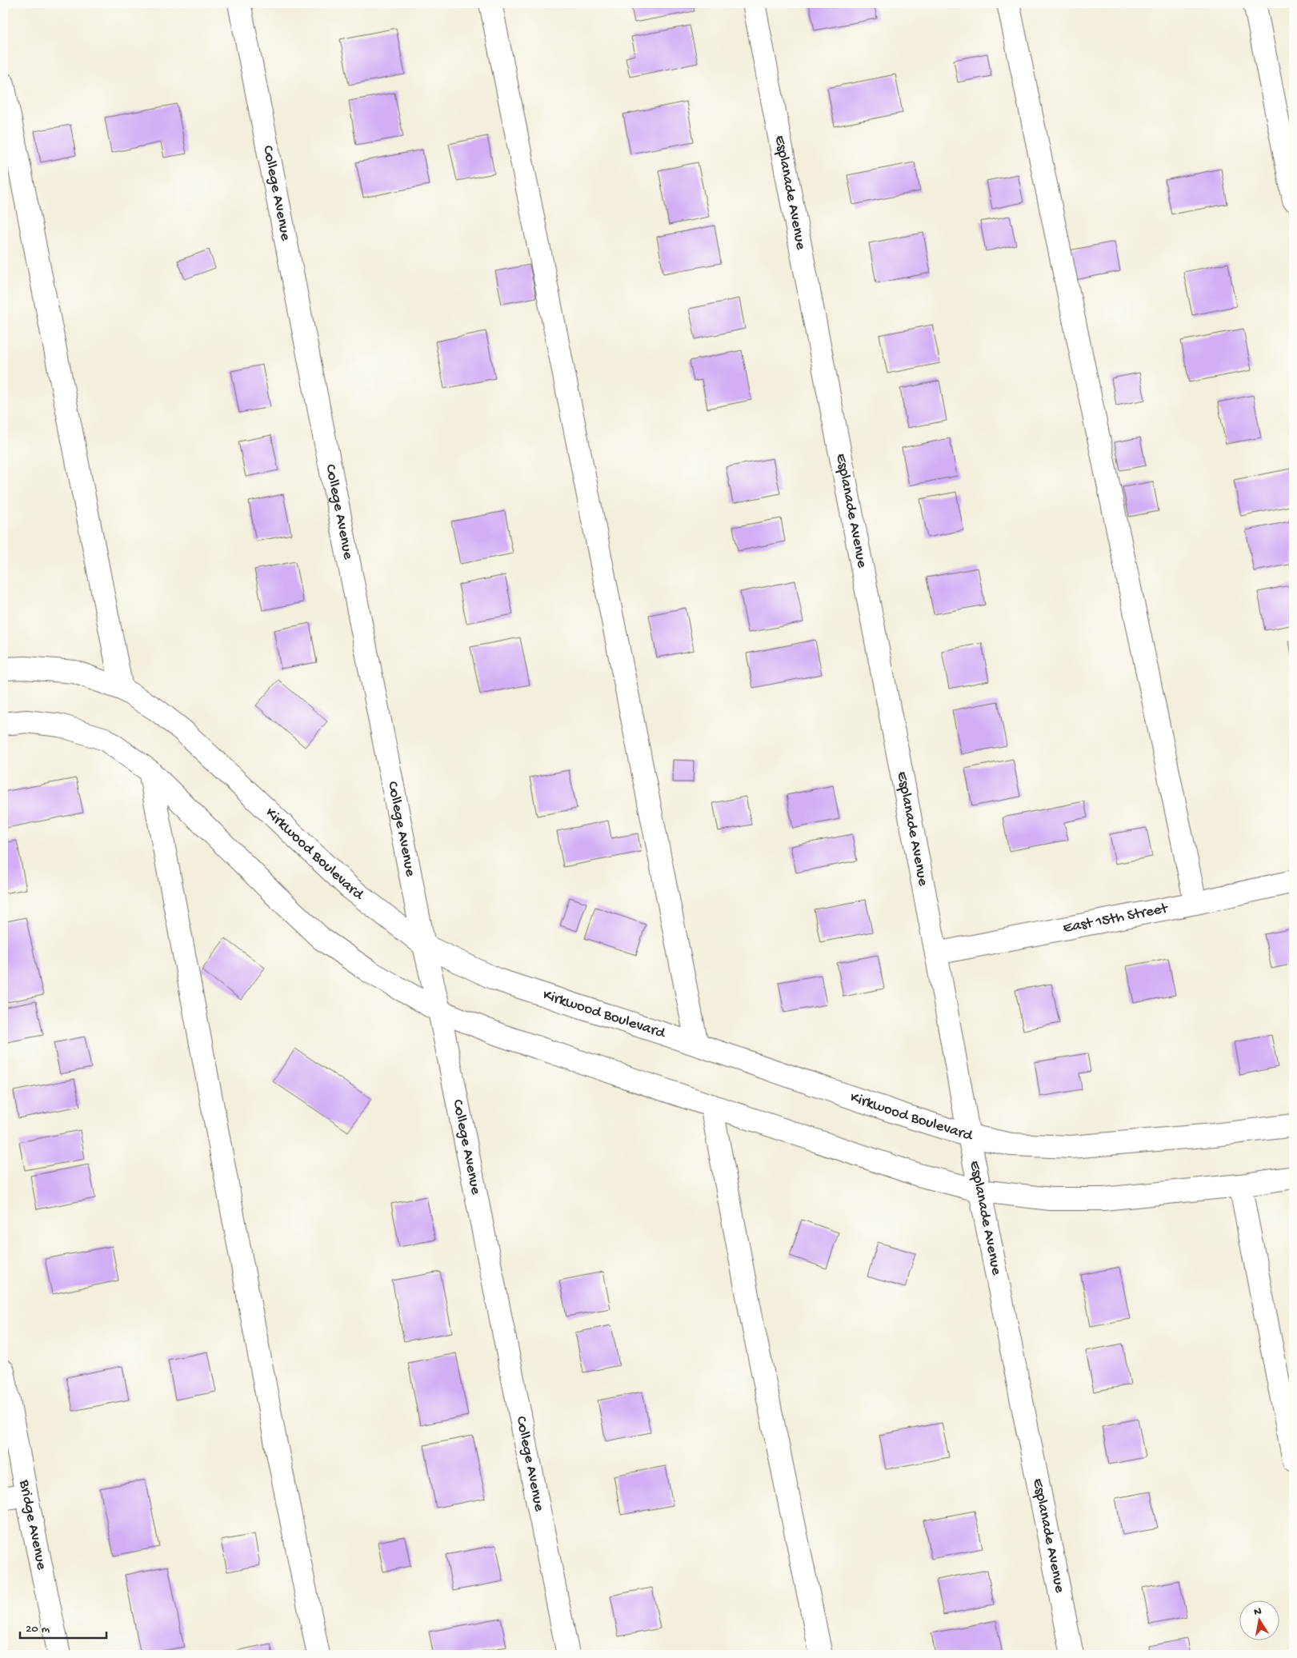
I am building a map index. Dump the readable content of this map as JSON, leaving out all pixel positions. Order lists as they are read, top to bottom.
{
  "streets": {
    "street": [
      "Esplanade Avenue",
      "College Avenue",
      "Kirkwood Boulevard",
      "East 15th Street",
      "Bridge Avenue"
    ]
  },
  "crossings": [
    ["Esplanade Avenue", "Kirkwood Boulevard"],
    ["Esplanade Avenue", "East 15th Street"],
    ["College Avenue", "Kirkwood Boulevard"]
  ],
  "scale_bar": "20 m",
  "north": "top"
}
